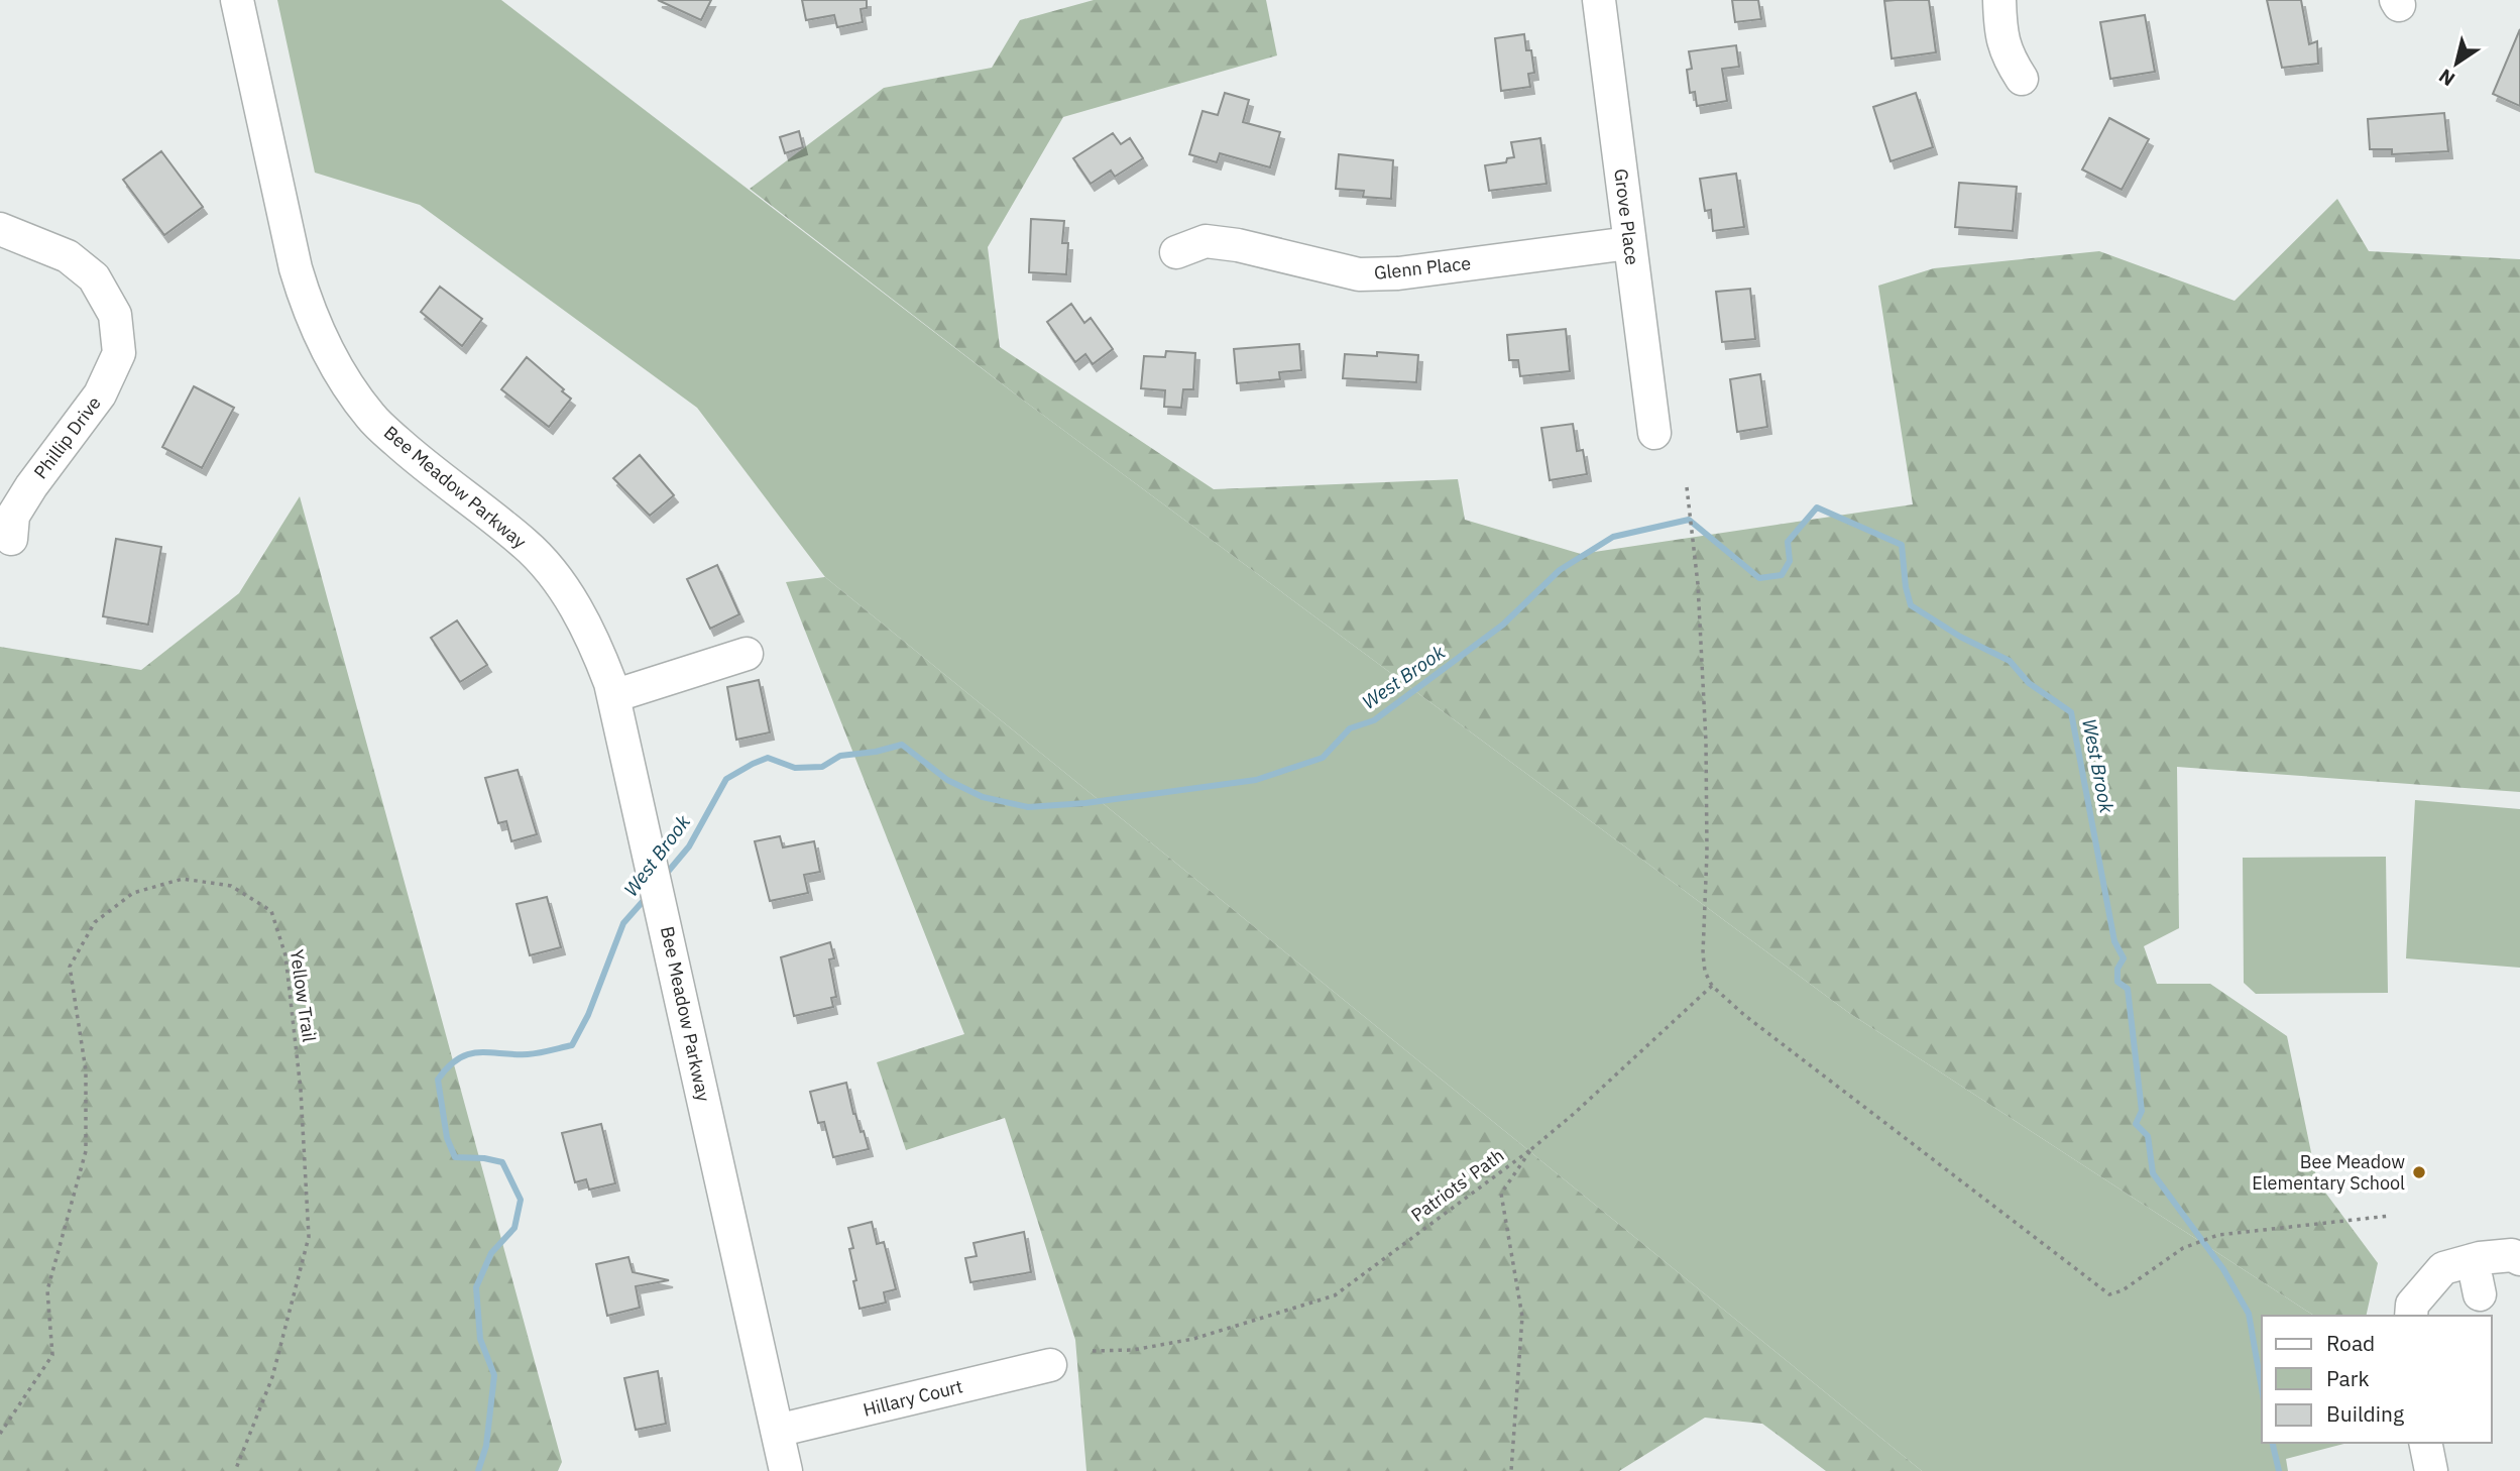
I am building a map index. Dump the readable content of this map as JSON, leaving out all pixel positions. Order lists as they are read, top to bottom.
{
  "streets": {
    "street": [
      "Grove Place",
      "Glenn Place",
      "Phillip Drive",
      "Bee Meadow Parkway",
      "Hillary Court"
    ],
    "path": ["Yellow Trail", "Patriots' Path"]
  },
  "crossings": [
    ["Grove Place", "Glenn Place"],
    ["Bee Meadow Parkway", "Hillary Court"]
  ],
  "water": ["West Brook"],
  "places": ["Bee Meadow Elementary School"],
  "legend": ["Road", "Park", "Building"],
  "north": "bottom left"
}
